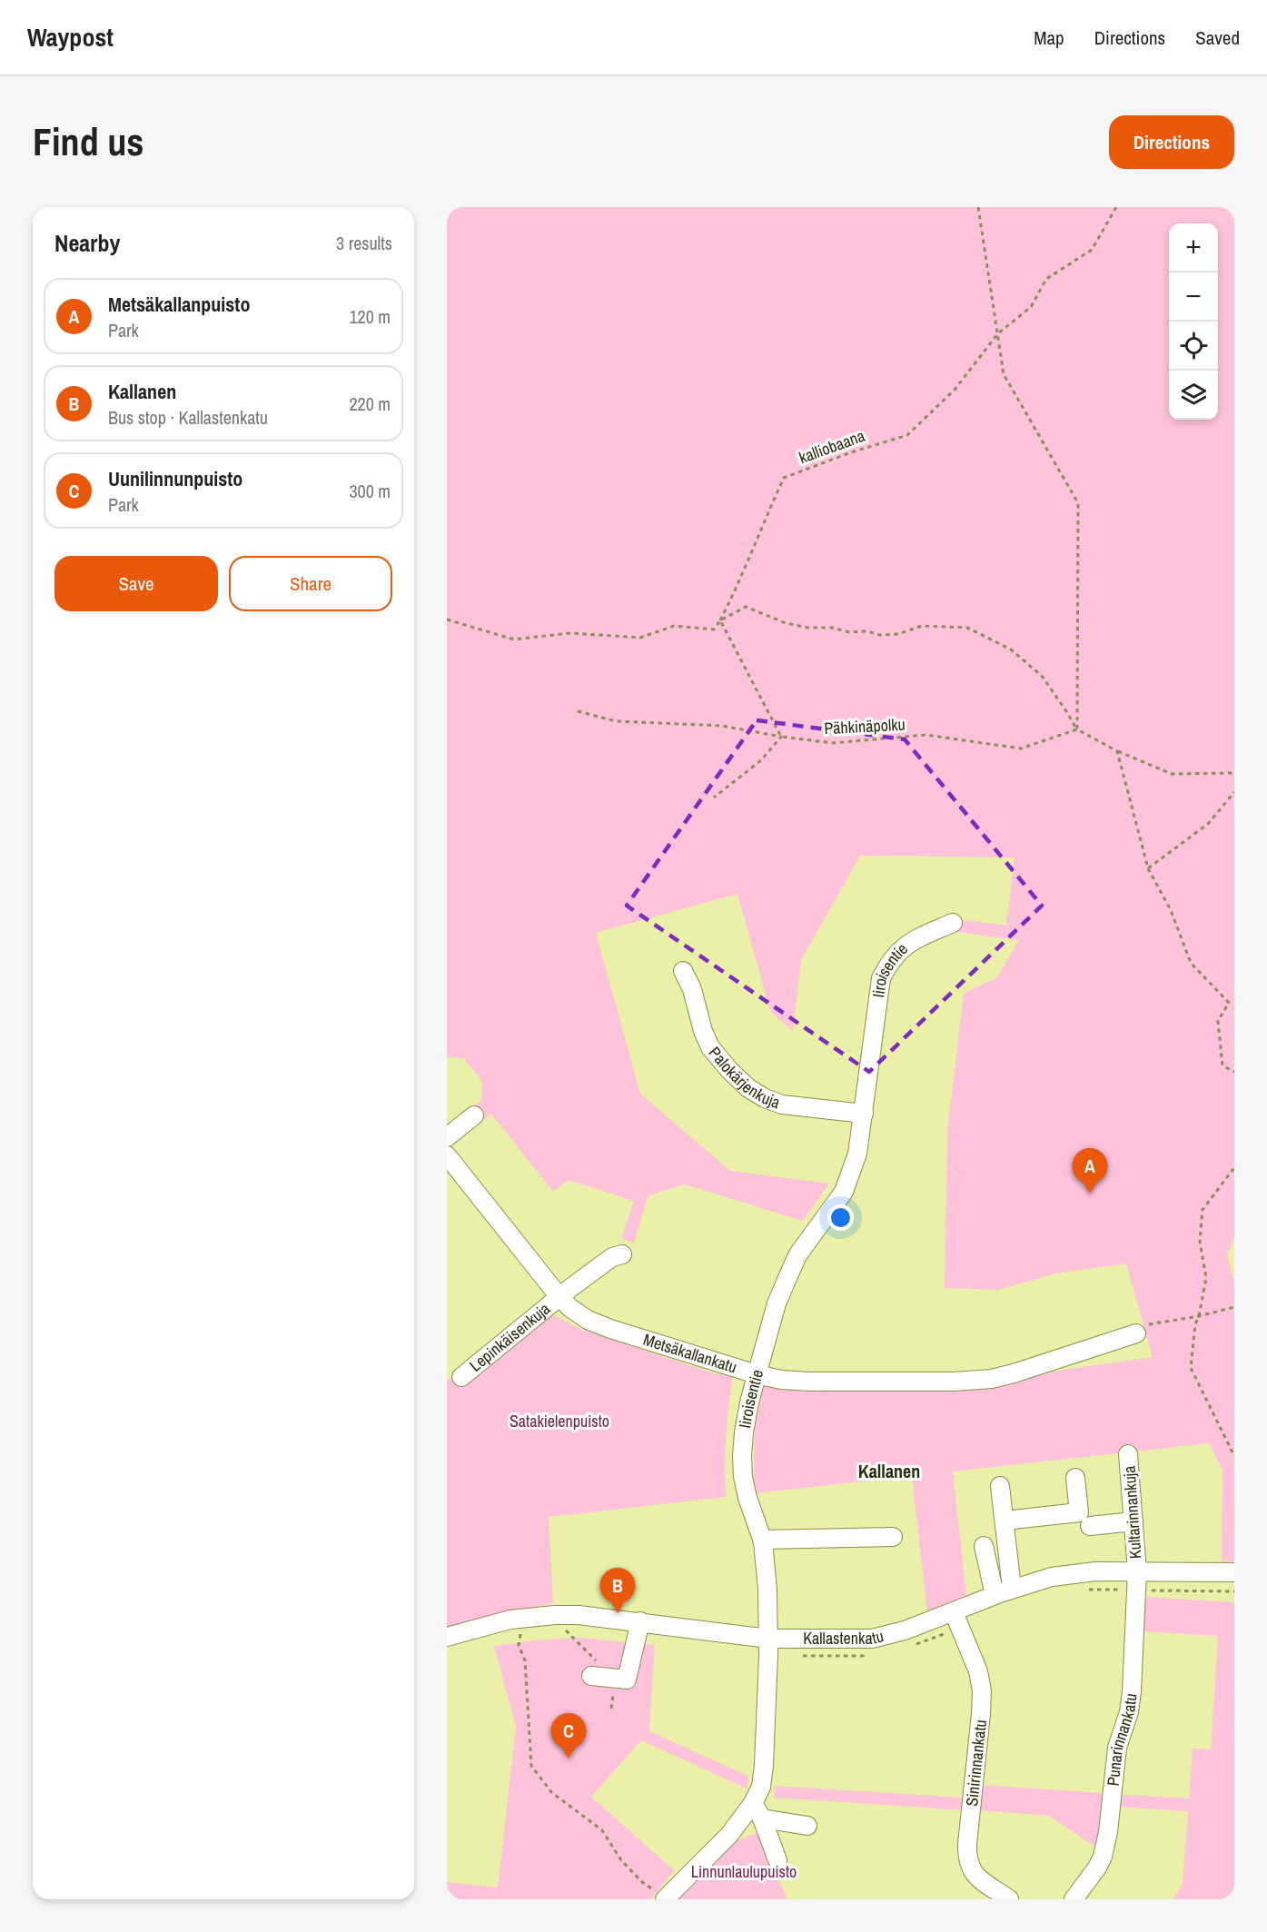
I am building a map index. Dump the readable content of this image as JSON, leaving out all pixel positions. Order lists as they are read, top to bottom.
{
  "streets": {
    "street": [
      "Iiroisentie",
      "Palokärjenkuja",
      "Lepinkäisenkuja",
      "Metsäkallankatu",
      "Kultarinnankuja",
      "Kallastenkatu",
      "Punarinnankatu",
      "Sinirinnankatu"
    ],
    "path": ["kalliobaana", "Pähkinäpolku"]
  },
  "crossings": [
    ["Iiroisentie", "Palokärjenkuja"],
    ["Iiroisentie", "Metsäkallankatu"],
    ["Iiroisentie", "Kallastenkatu"],
    ["Lepinkäisenkuja", "Metsäkallankatu"],
    ["Kultarinnankuja", "Kallastenkatu"],
    ["Kultarinnankuja", "Punarinnankatu"],
    ["Kallastenkatu", "Punarinnankatu"],
    ["Kallastenkatu", "Sinirinnankatu"]
  ],
  "districts": ["Kallanen"],
  "parks": ["Satakielenpuisto", "Linnunlaulupuisto"],
  "page": {
    "header": "Waypost",
    "nav": ["Map", "Directions", "Saved"],
    "buttons": [
      "Directions",
      ["Save", "Share"]
    ],
    "title": "Find us",
    "heading": ["Nearby", "3 results"],
    "map_buttons": ["+", "−"],
    "list": [
      {
        "mark": "A",
        "name": "Metsäkallanpuisto",
        "note": "Park",
        "value": "120 m"
      },
      {
        "mark": "B",
        "name": "Kallanen",
        "note": "Bus stop · Kallastenkatu",
        "value": "220 m"
      },
      {
        "mark": "C",
        "name": "Uunilinnunpuisto",
        "note": "Park",
        "value": "300 m"
      }
    ],
    "pins": ["A", "B", "C"]
  }
}
